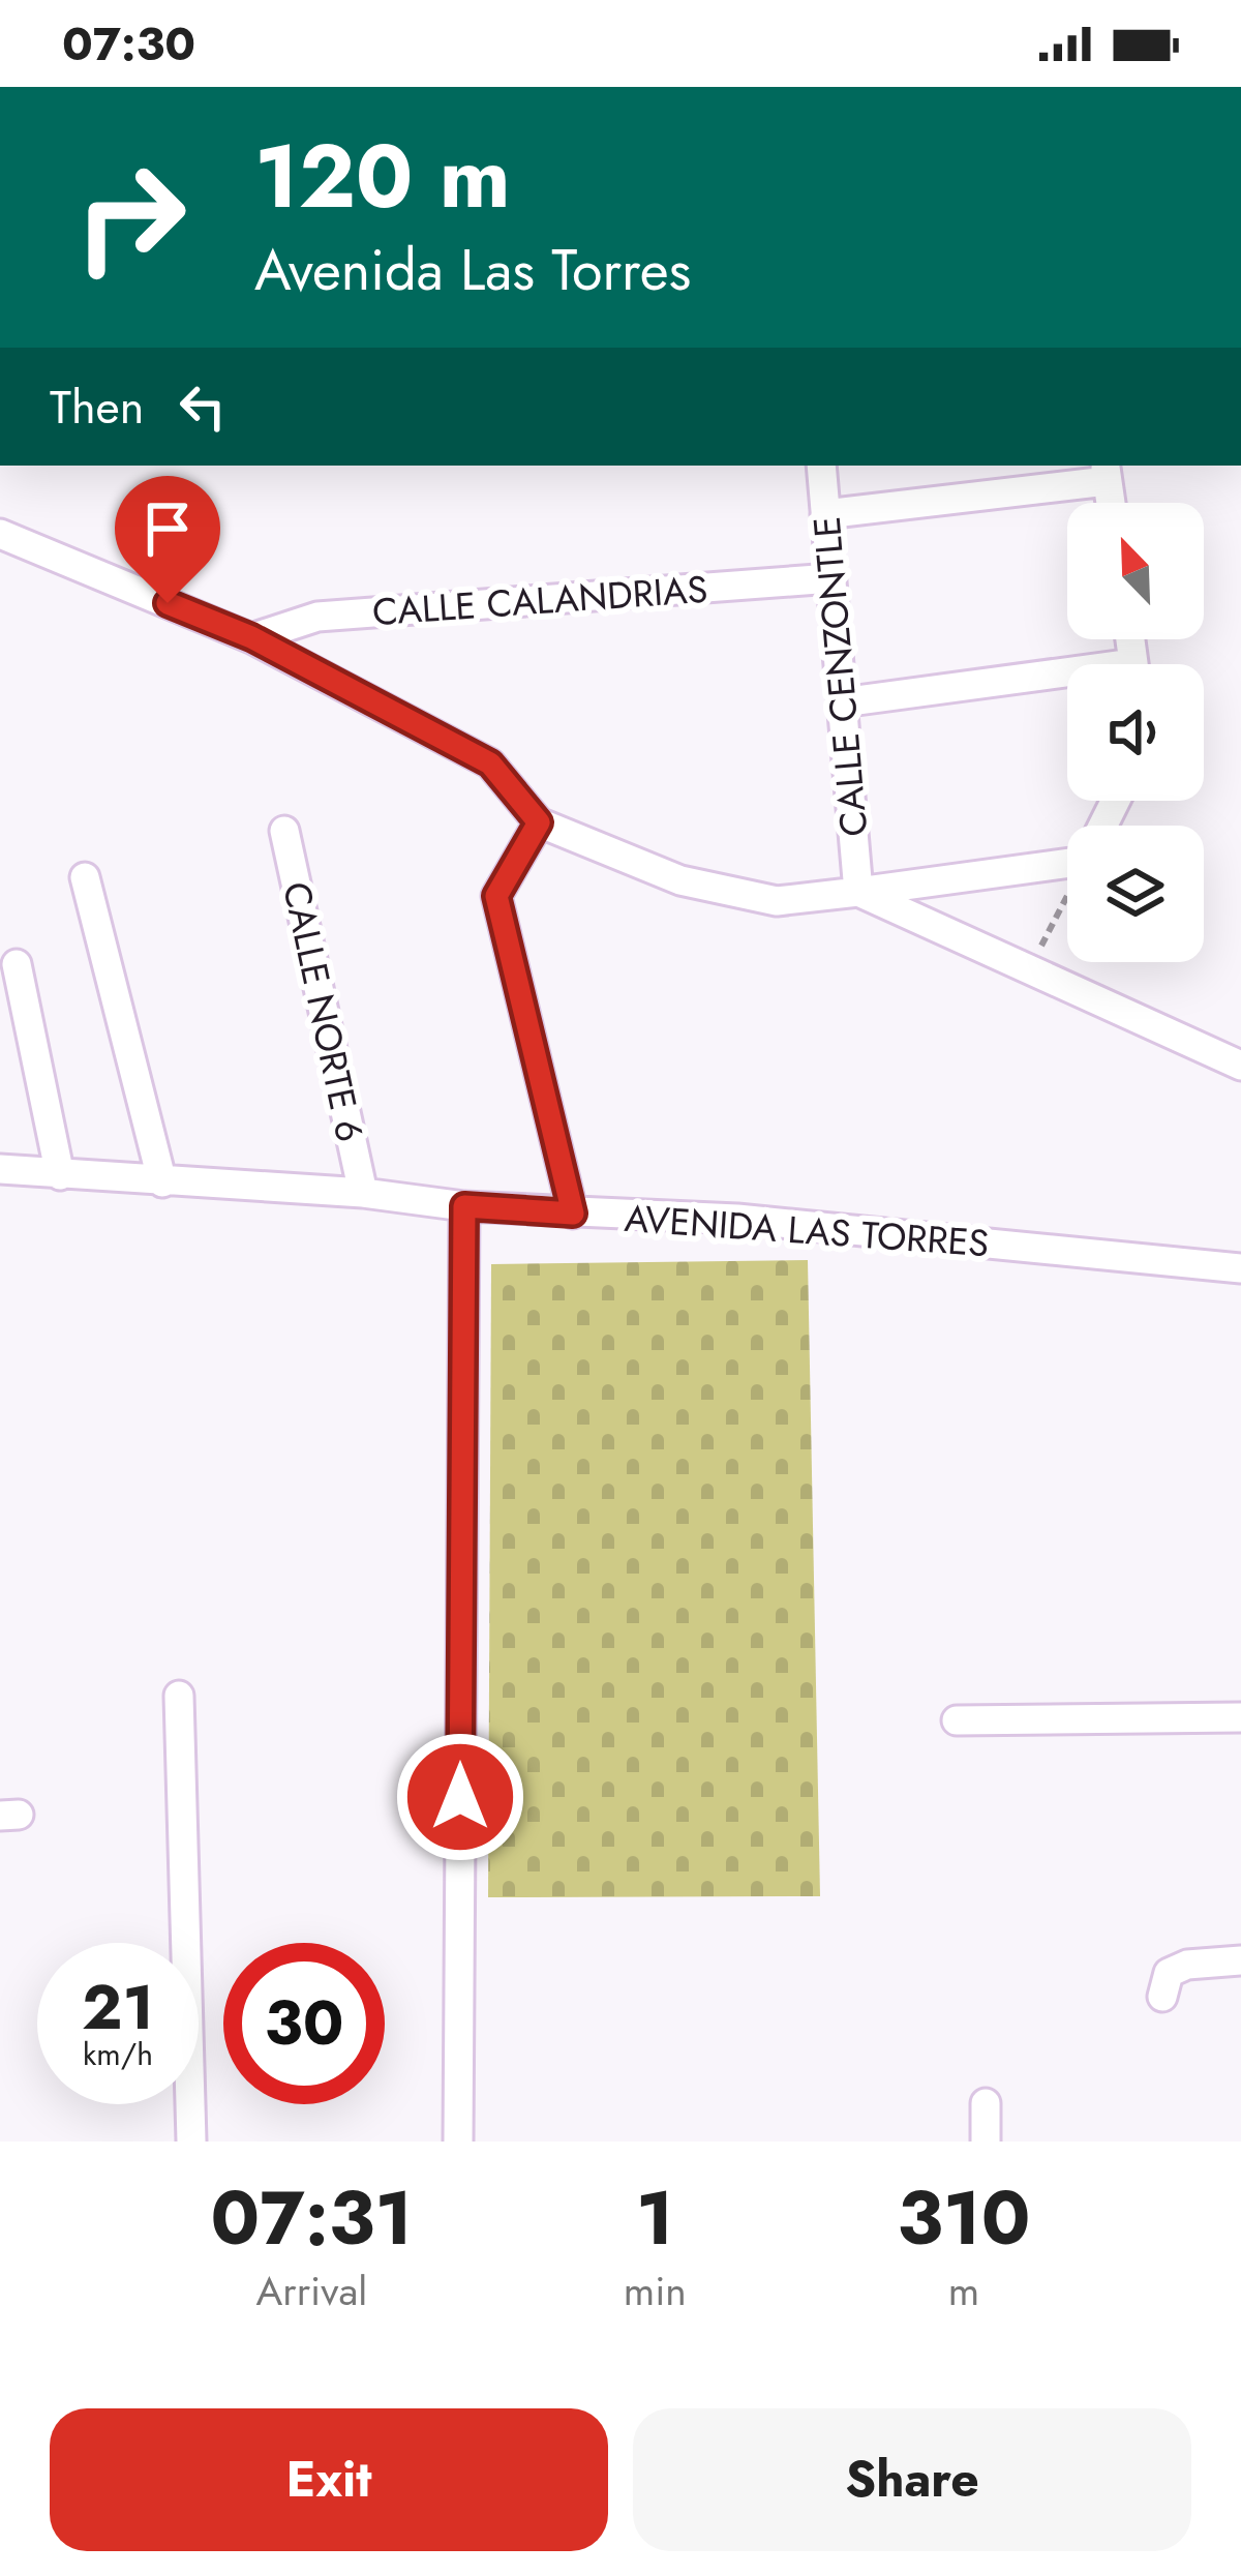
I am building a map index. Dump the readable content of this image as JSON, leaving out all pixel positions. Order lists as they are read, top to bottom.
{
  "streets": {
    "street": [
      "CALLE CALANDRIAS",
      "CALLE CENZONTLE",
      "CALLE NORTE 6",
      "AVENIDA LAS TORRES"
    ]
  },
  "crossings": [
    ["CALLE CALANDRIAS", "CALLE CENZONTLE"],
    ["CALLE NORTE 6", "AVENIDA LAS TORRES"]
  ],
  "north": "top left",
  "page": {
    "status": "07:30",
    "turn": ["120 m", "Avenida Las Torres"],
    "then": "Then",
    "speed": "21 km/h",
    "limit": "30",
    "eta": [
      "07:31",
      "Arrival",
      "1",
      "min",
      "310",
      "m"
    ],
    "buttons": ["Exit", "Share"]
  }
}
